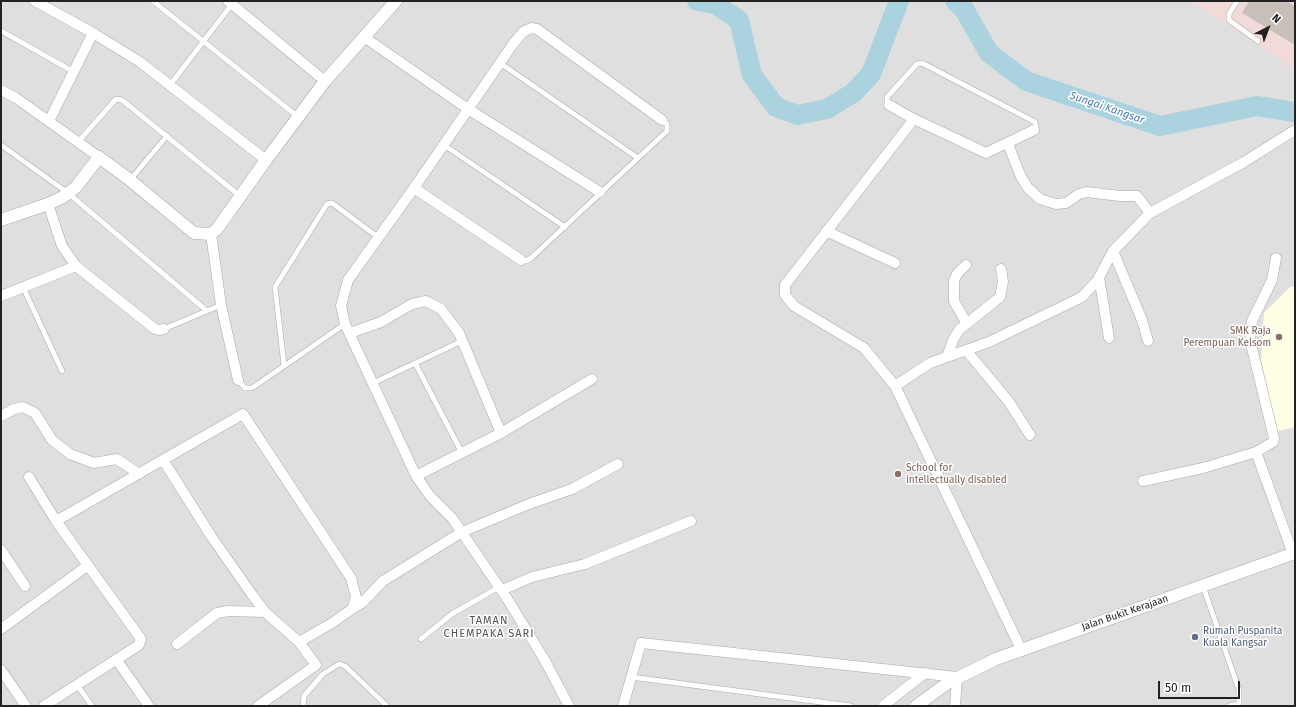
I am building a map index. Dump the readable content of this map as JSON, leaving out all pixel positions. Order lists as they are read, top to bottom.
{
  "streets": {
    "street": ["Jalan Bukit Kerajaan"]
  },
  "districts": ["TAMAN CHEMPAKA SARI"],
  "water": ["Sungai Kangsar"],
  "places": ["SMK Raja Perempuan Kelsom", "School for intellectually disabled", "Rumah Puspanita Kuala Kangsar"],
  "scale_bar": "50 m",
  "north": "top right"
}
